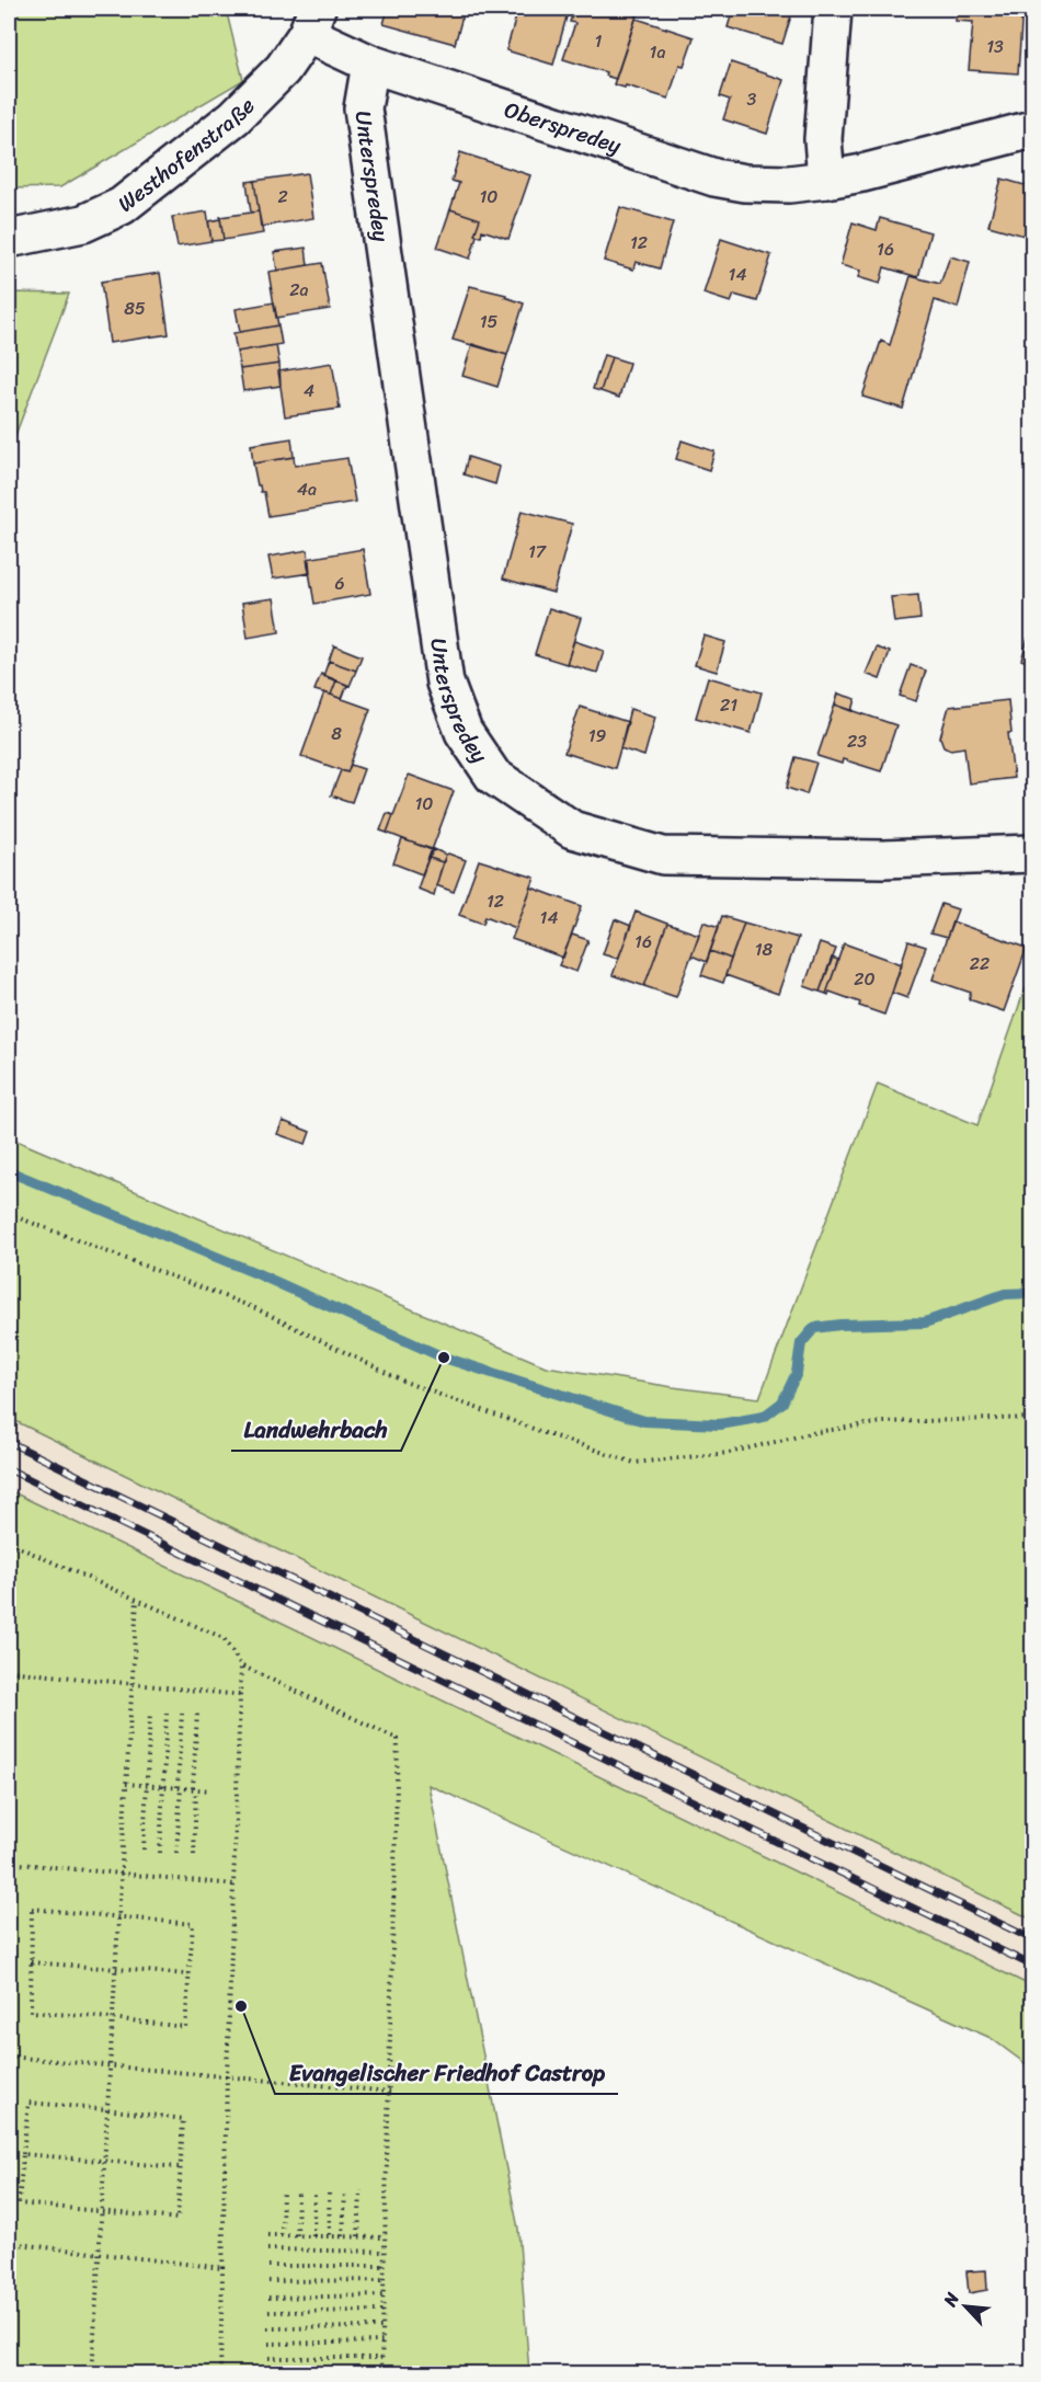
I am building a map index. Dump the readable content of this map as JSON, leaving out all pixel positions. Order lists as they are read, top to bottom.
{
  "streets": {
    "street": ["Oberspredey", "Westhofenstraße", "Unterspredey"]
  },
  "crossings": [
    ["Oberspredey", "Westhofenstraße"],
    ["Oberspredey", "Unterspredey"]
  ],
  "places": ["Landwehrbach", "Evangelischer Friedhof Castrop"],
  "house_numbers": [
    "1",
    "13",
    "1a",
    "3",
    "2",
    "10",
    "12",
    "16",
    "14",
    "2a",
    "85",
    "15",
    "4",
    "4a",
    "17",
    "6",
    "21",
    "8",
    "19",
    "23",
    "10",
    "12",
    "14",
    "16",
    "18",
    "22",
    "20"
  ],
  "north": "top left"
}
